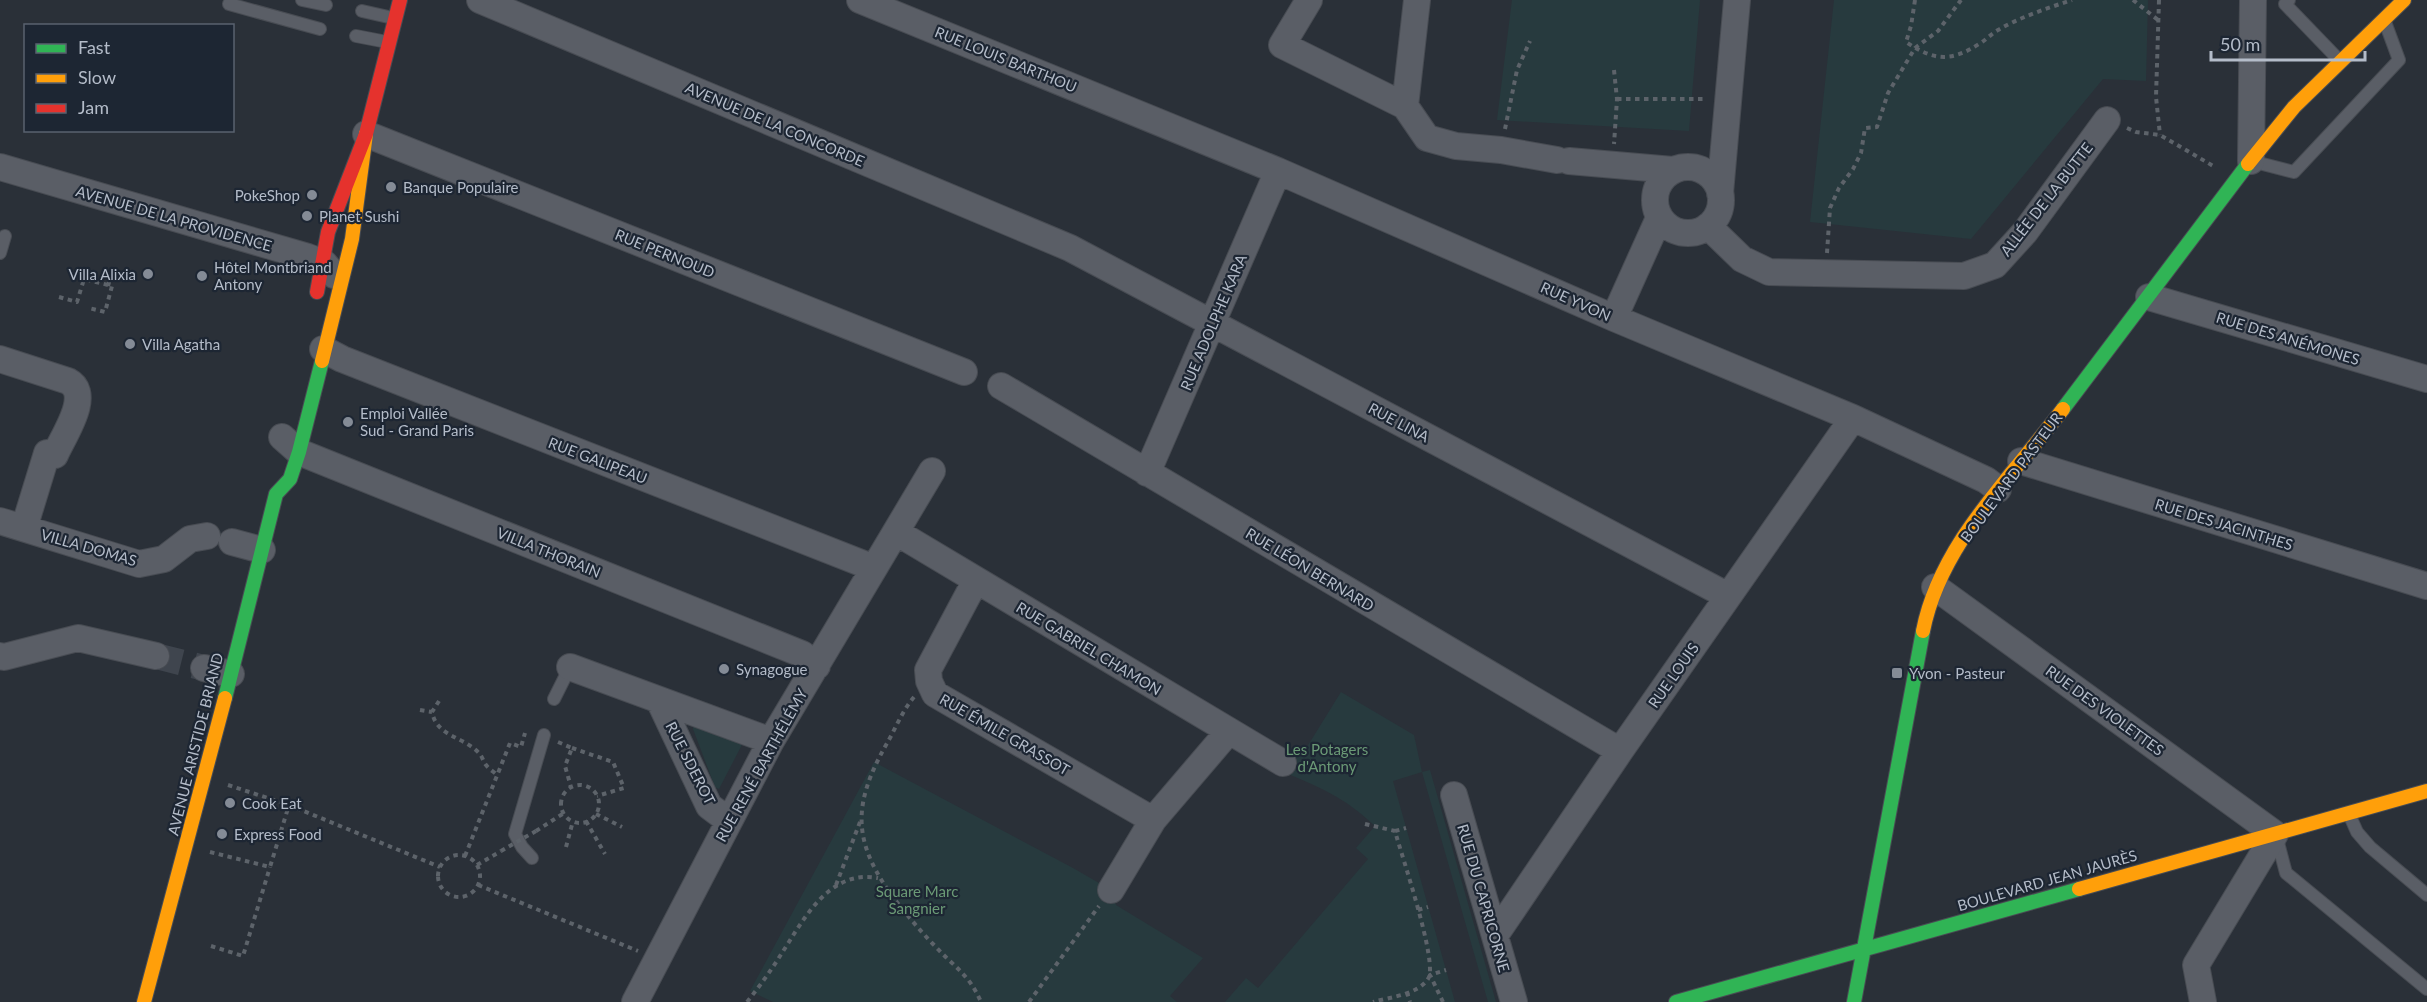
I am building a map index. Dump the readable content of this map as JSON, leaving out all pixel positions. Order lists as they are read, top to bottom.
{
  "streets": {
    "main road": ["BOULEVARD PASTEUR", "AVENUE ARISTIDE BRIAND", "BOULEVARD JEAN JAURÈS"],
    "street": [
      "RUE LOUIS BARTHOU",
      "AVENUE DE LA CONCORDE",
      "ALLÉE DE LA BUTTE",
      "AVENUE DE LA PROVIDENCE",
      "RUE PERNOUD",
      "RUE YVON",
      "RUE ADOLPHE KARA",
      "RUE DES ANÉMONES",
      "RUE LINA",
      "RUE GALIPEAU",
      "RUE DES JACINTHES",
      "VILLA DOMAS",
      "VILLA THORAIN",
      "RUE LÉON BERNARD",
      "RUE GABRIEL CHAMON",
      "RUE LOUIS",
      "RUE DES VIOLETTES",
      "RUE ÉMILE GRASSOT",
      "RUE SDEROT",
      "RUE RENÉ BARTHÉLÉMY",
      "RUE DU CAPRICORNE"
    ]
  },
  "crossings": [
    ["RUE LOUIS BARTHOU", "RUE YVON"],
    ["AVENUE DE LA CONCORDE", "RUE LINA"],
    ["AVENUE DE LA PROVIDENCE", "AVENUE ARISTIDE BRIAND"],
    ["RUE PERNOUD", "AVENUE ARISTIDE BRIAND"],
    ["RUE YVON", "RUE ADOLPHE KARA"],
    ["RUE YVON", "BOULEVARD PASTEUR"],
    ["RUE YVON", "RUE LOUIS"],
    ["RUE ADOLPHE KARA", "RUE LINA"],
    ["RUE ADOLPHE KARA", "RUE LÉON BERNARD"],
    ["RUE DES ANÉMONES", "BOULEVARD PASTEUR"],
    ["RUE LINA", "RUE LOUIS"],
    ["RUE GALIPEAU", "AVENUE ARISTIDE BRIAND"],
    ["RUE GALIPEAU", "RUE RENÉ BARTHÉLÉMY"],
    ["BOULEVARD PASTEUR", "RUE DES JACINTHES"],
    ["BOULEVARD PASTEUR", "RUE DES VIOLETTES"],
    ["BOULEVARD PASTEUR", "BOULEVARD JEAN JAURÈS"],
    ["VILLA DOMAS", "AVENUE ARISTIDE BRIAND"],
    ["VILLA THORAIN", "AVENUE ARISTIDE BRIAND"],
    ["VILLA THORAIN", "RUE RENÉ BARTHÉLÉMY"],
    ["RUE LÉON BERNARD", "RUE LOUIS"],
    ["RUE GABRIEL CHAMON", "RUE ÉMILE GRASSOT"],
    ["RUE GABRIEL CHAMON", "RUE RENÉ BARTHÉLÉMY"],
    ["RUE LOUIS", "RUE DU CAPRICORNE"],
    ["RUE DES VIOLETTES", "BOULEVARD JEAN JAURÈS"],
    ["RUE SDEROT", "RUE RENÉ BARTHÉLÉMY"]
  ],
  "parks": ["Les Potagers d'Antony", "Square Marc Sangnier"],
  "places": {
    "other": [
      "Banque Populaire",
      "PokeShop",
      "Planet Sushi",
      "Villa Alixia",
      "Hôtel Montbriand Antony",
      "Villa Agatha",
      "Emploi Vallée Sud - Grand Paris",
      "Synagogue",
      "Cook Eat",
      "Express Food"
    ],
    "transit": ["Yvon - Pasteur"]
  },
  "legend": ["Fast", "Slow", "Jam"],
  "scale_bar": "50 m"
}
